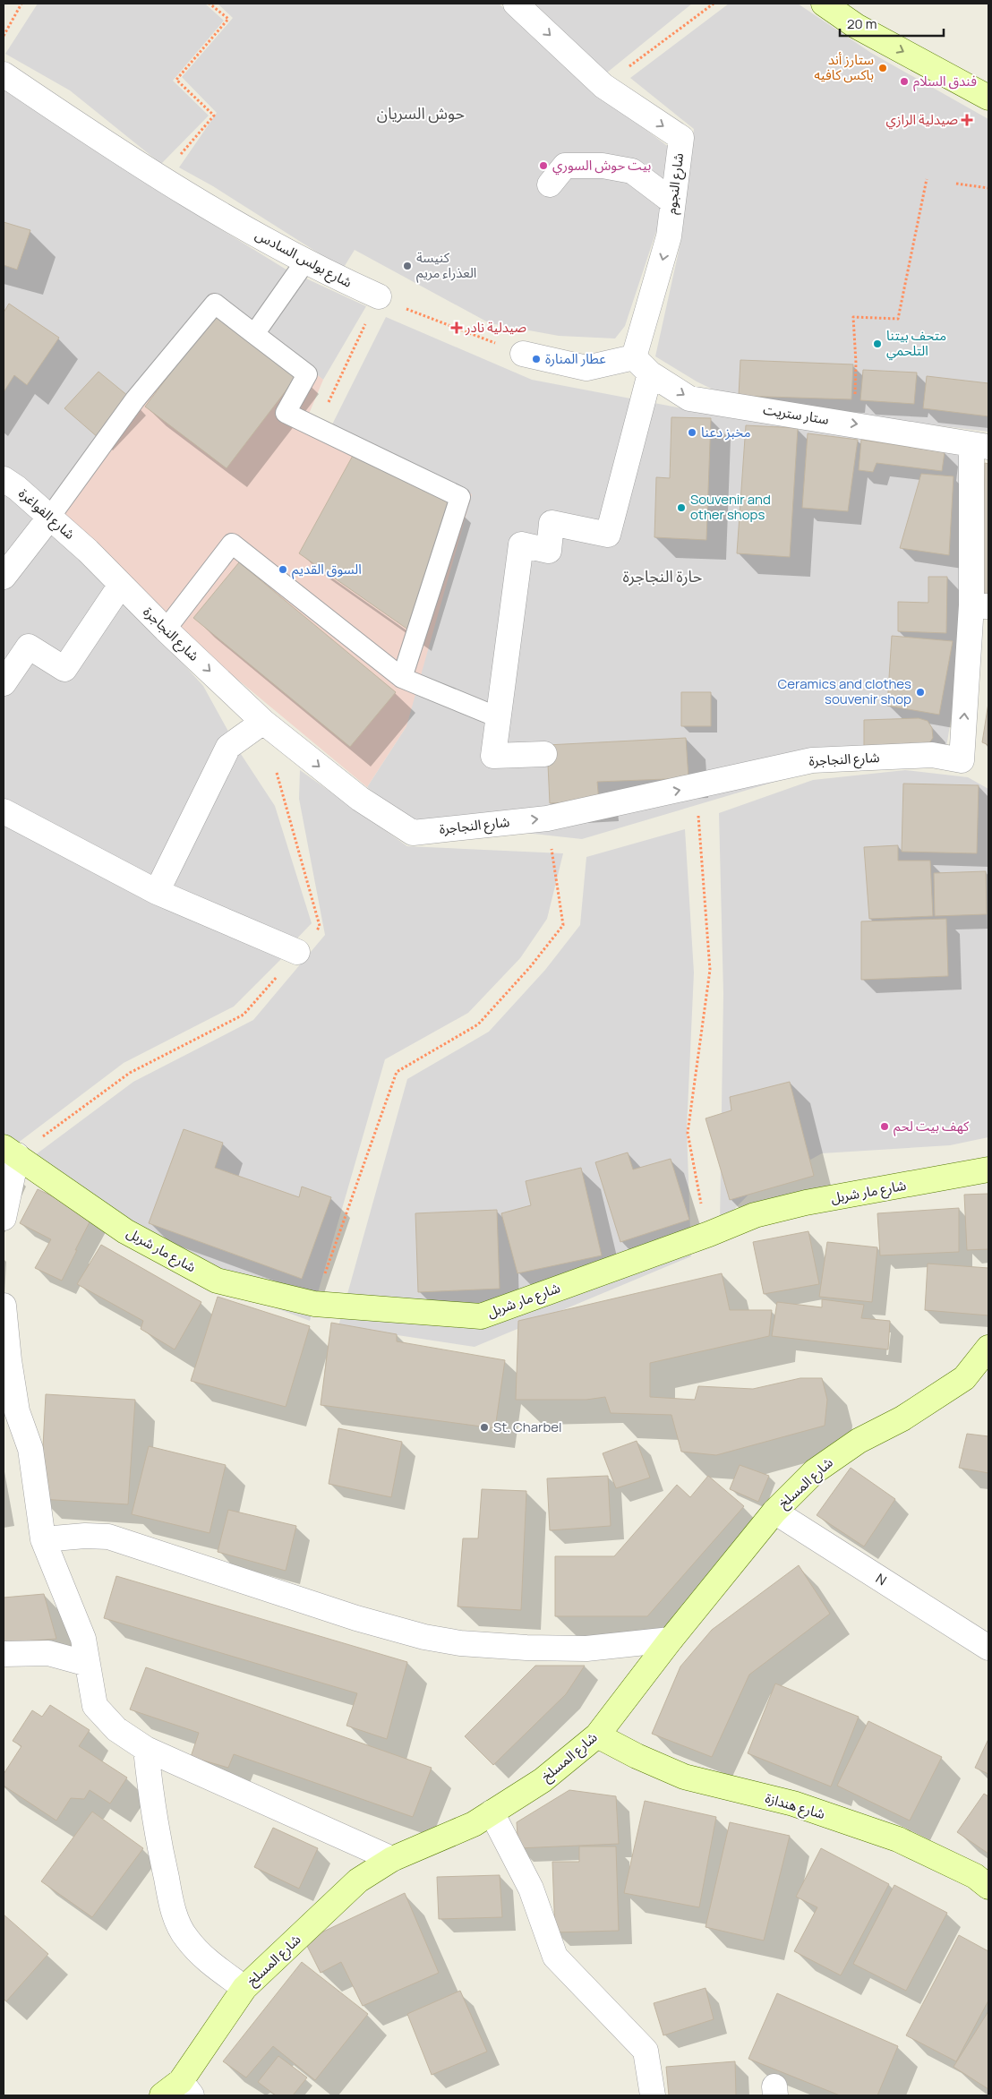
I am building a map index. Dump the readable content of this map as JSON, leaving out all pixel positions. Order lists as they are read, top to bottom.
{
  "streets": {
    "street": [
      "شارع النجوم",
      "شارع بولس السادس",
      "ستار ستريت",
      "شارع الفواغرة",
      "شارع النجاجرة",
      "شارع مار شربل",
      "شارع المسلخ",
      "N",
      "شارع هندازة"
    ]
  },
  "crossings": [
    ["شارع النجوم", "ستار ستريت"],
    ["شارع الفواغرة", "شارع النجاجرة"],
    ["شارع المسلخ", "N"],
    ["شارع المسلخ", "شارع هندازة"]
  ],
  "one_way": ["شارع النجوم", "ستار ستريت"],
  "districts": ["حوش السريان", "حارة النجاجرة"],
  "places": {
    "other": [
      "ستارز أند باكس كافيه",
      "فندق السلام",
      "بيت حوش السوري",
      "كنيسة العذراء مريم",
      "متحف بيتنا التلحمي",
      "عطار المنارة",
      "مخبز دعنا",
      "Souvenir and other shops",
      "السوق القديم",
      "Ceramics and clothes souvenir shop",
      "كهف بيت لحم",
      "St. Charbel"
    ],
    "health": ["صيدلية الرازي", "صيدلية نادر"]
  },
  "scale_bar": "20 m"
}
